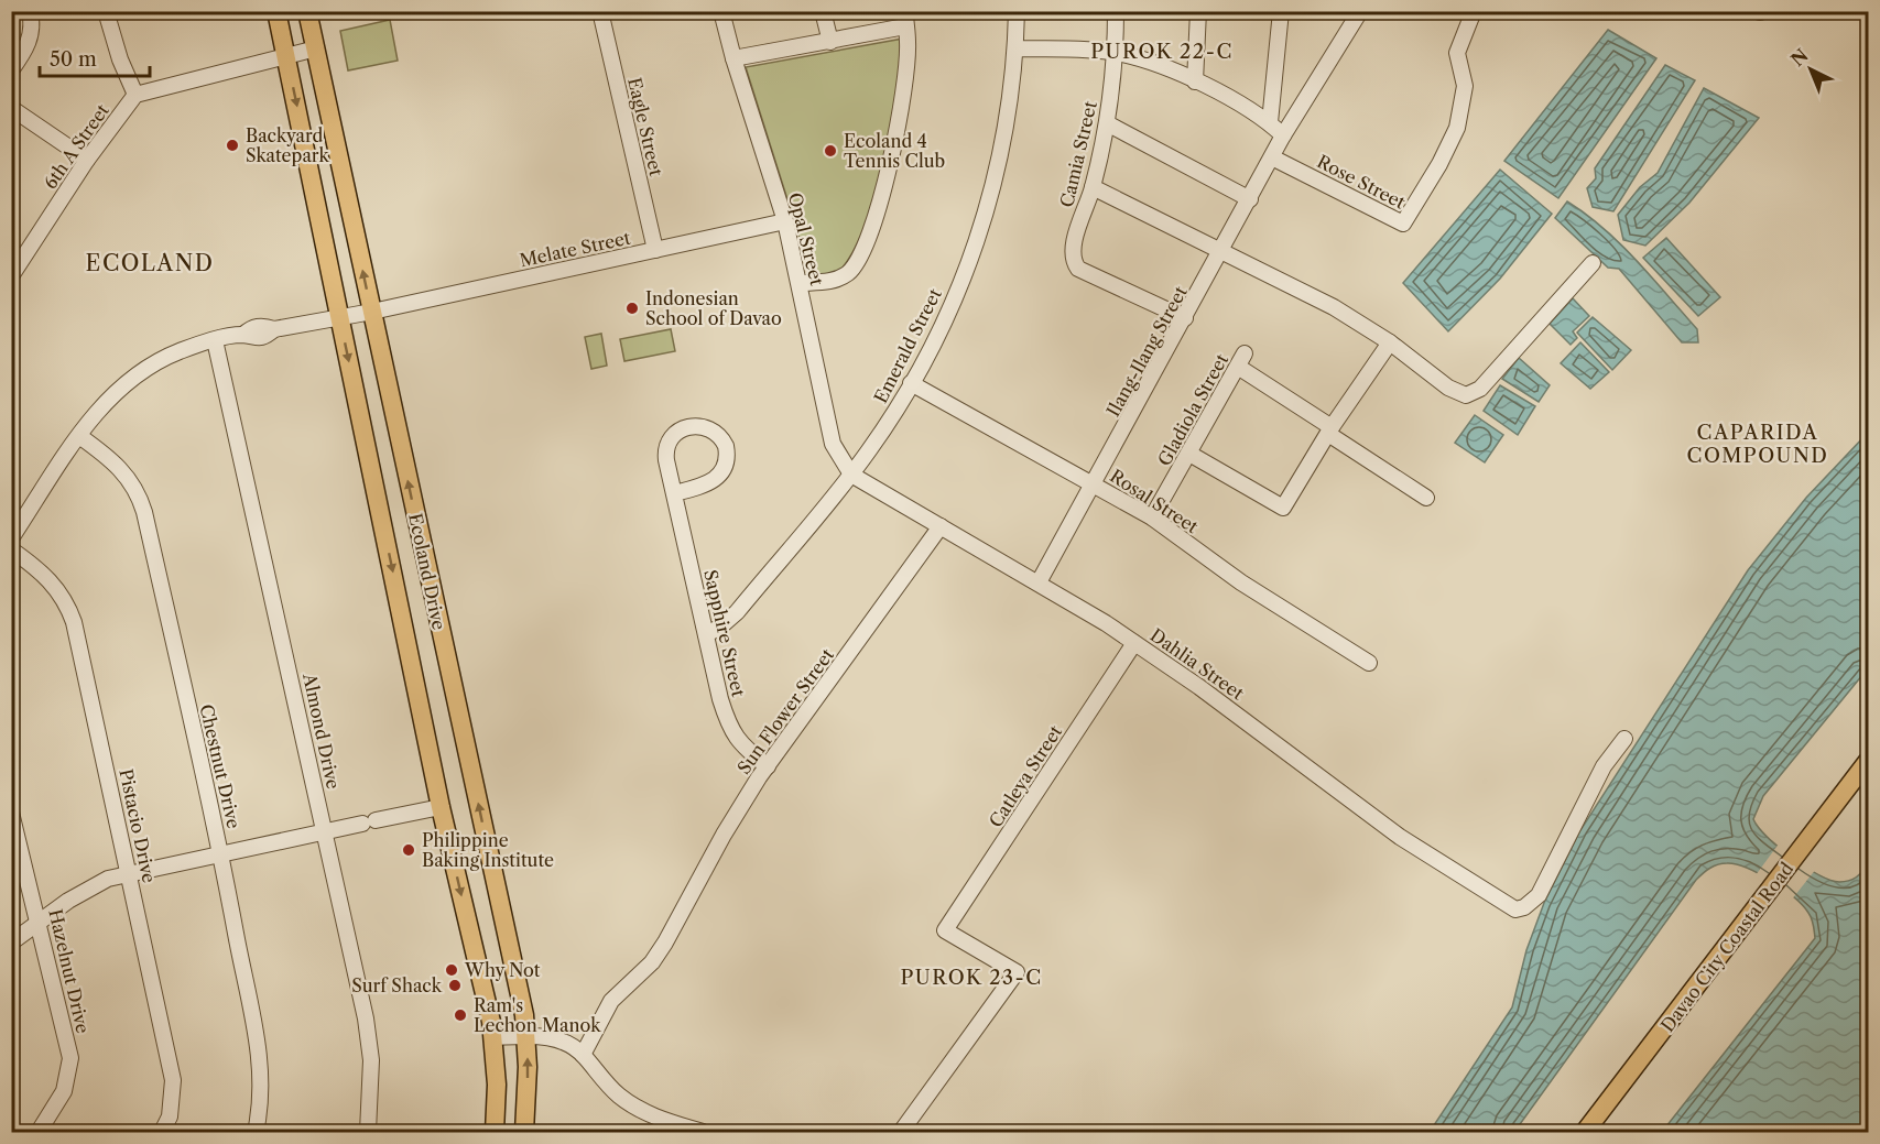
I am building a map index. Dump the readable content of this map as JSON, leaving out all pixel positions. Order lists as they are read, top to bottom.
{
  "streets": {
    "main road": ["Ecoland Drive", "Davao City Coastal Road"],
    "street": [
      "Eagle Street",
      "6th A Street",
      "Camia Street",
      "Rose Street",
      "Opal Street",
      "Melate Street",
      "Emerald Street",
      "Ilang-Ilang Street",
      "Gladiola Street",
      "Rosal Street",
      "Sapphire Street",
      "Dahlia Street",
      "Sun Flower Street",
      "Almond Drive",
      "Chestnut Drive",
      "Catleya Street",
      "Pistacio Drive",
      "Hazelnut Drive"
    ]
  },
  "crossings": [
    ["Eagle Street", "Melate Street"],
    ["Camia Street", "Ilang-Ilang Street"],
    ["Rose Street", "Ilang-Ilang Street"],
    ["Opal Street", "Melate Street"],
    ["Opal Street", "Emerald Street"],
    ["Opal Street", "Dahlia Street"],
    ["Melate Street", "Ecoland Drive"],
    ["Melate Street", "Almond Drive"],
    ["Melate Street", "Chestnut Drive"],
    ["Emerald Street", "Rosal Street"],
    ["Emerald Street", "Sapphire Street"],
    ["Emerald Street", "Dahlia Street"],
    ["Ilang-Ilang Street", "Rosal Street"],
    ["Ilang-Ilang Street", "Dahlia Street"],
    ["Gladiola Street", "Rosal Street"],
    ["Sapphire Street", "Sun Flower Street"],
    ["Dahlia Street", "Sun Flower Street"],
    ["Dahlia Street", "Catleya Street"]
  ],
  "districts": [
    "PUROK 22-C",
    "ECOLAND",
    "CAPARIDA COMPOUND",
    "PUROK 23-C"
  ],
  "places": [
    "Backyard Skatepark",
    "Ecoland 4 Tennis Club",
    "Indonesian School of Davao",
    "Philippine Baking Institute",
    "Why Not",
    "Surf Shack",
    "Ram's Lechon Manok"
  ],
  "scale_bar": "50 m",
  "north": "top left"
}
